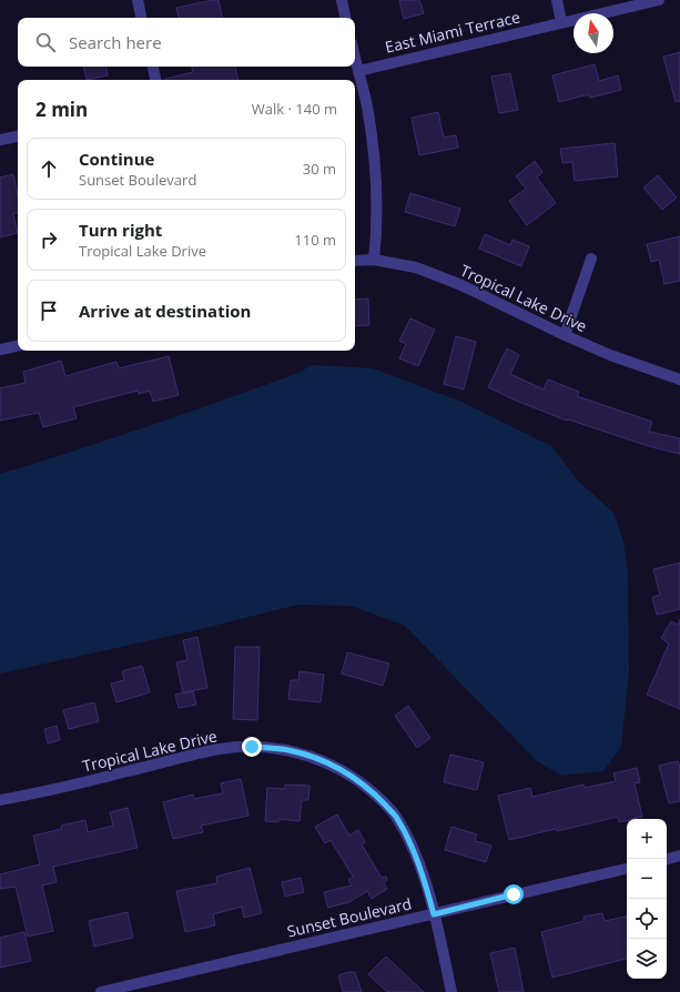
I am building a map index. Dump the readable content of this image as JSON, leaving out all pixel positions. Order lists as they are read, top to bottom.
{
  "streets": {
    "street": ["East Miami Terrace", "Tropical Lake Drive", "Sunset Boulevard"]
  },
  "crossings": [
    ["Tropical Lake Drive", "Sunset Boulevard"]
  ],
  "north": "top",
  "page": {
    "search": "Search here",
    "heading": ["2 min", "Walk · 140 m"],
    "list": [
      ["Continue", "Sunset Boulevard", "30 m"],
      ["Turn right", "Tropical Lake Drive", "110 m"],
      "Arrive at destination"
    ],
    "map_buttons": ["+", "−"]
  }
}
